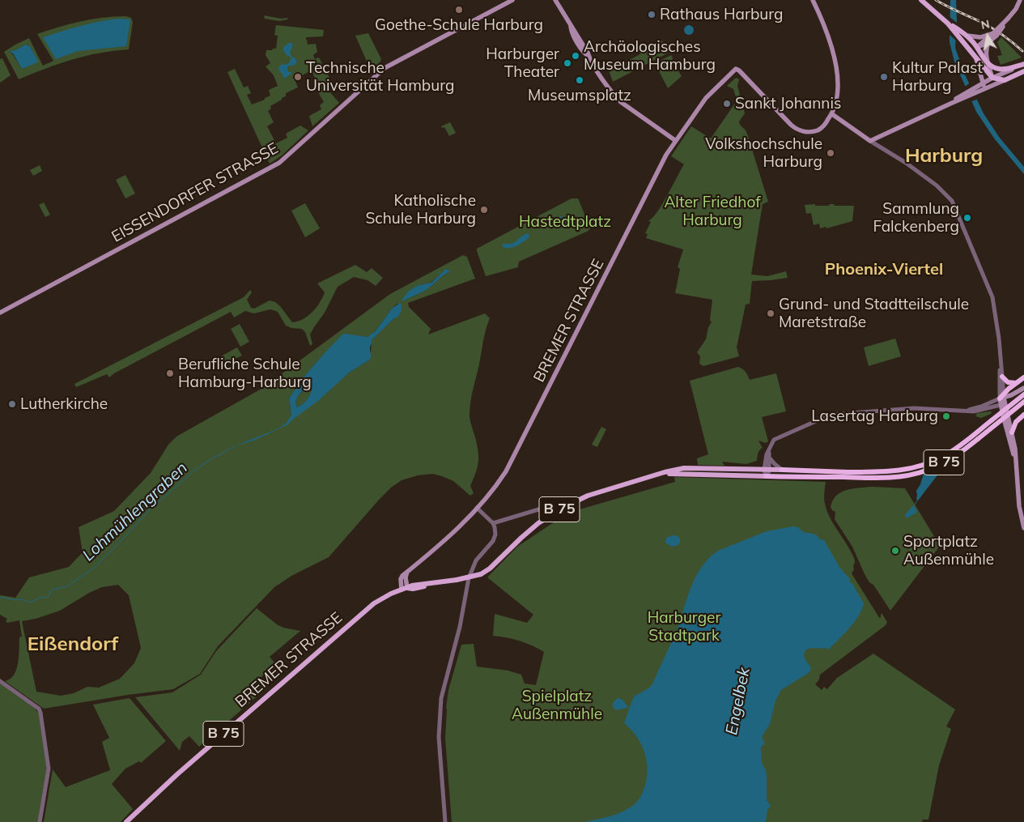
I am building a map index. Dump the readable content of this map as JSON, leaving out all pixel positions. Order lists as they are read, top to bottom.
{
  "streets": {
    "highway": ["B 75"],
    "main road": ["EISSENDORFER STRASSE", "BREMER STRASSE"]
  },
  "crossings": [
    ["BREMER STRASSE", "B 75"]
  ],
  "districts": ["Harburg", "Phoenix-Viertel", "Eißendorf"],
  "water": ["Lohmühlengraben", "Engelbek"],
  "parks": [
    "Alter Friedhof Harburg",
    "Hastedtplatz",
    "Harburger Stadtpark",
    "Spielplatz Außenmühle"
  ],
  "places": [
    "Goethe-Schule Harburg",
    "Rathaus Harburg",
    "Archäologisches Museum Hamburg",
    "Harburger Theater",
    "Technische Universität Hamburg",
    "Kultur Palast Harburg",
    "Museumsplatz",
    "Sankt Johannis",
    "Volkshochschule Harburg",
    "Katholische Schule Harburg",
    "Sammlung Falckenberg",
    "Grund‐ und Stadtteilschule Maretstraße",
    "Berufliche Schule Hamburg-Harburg",
    "Lutherkirche",
    "Lasertag Harburg",
    "Sportplatz Außenmühle"
  ],
  "north": "top"
}
